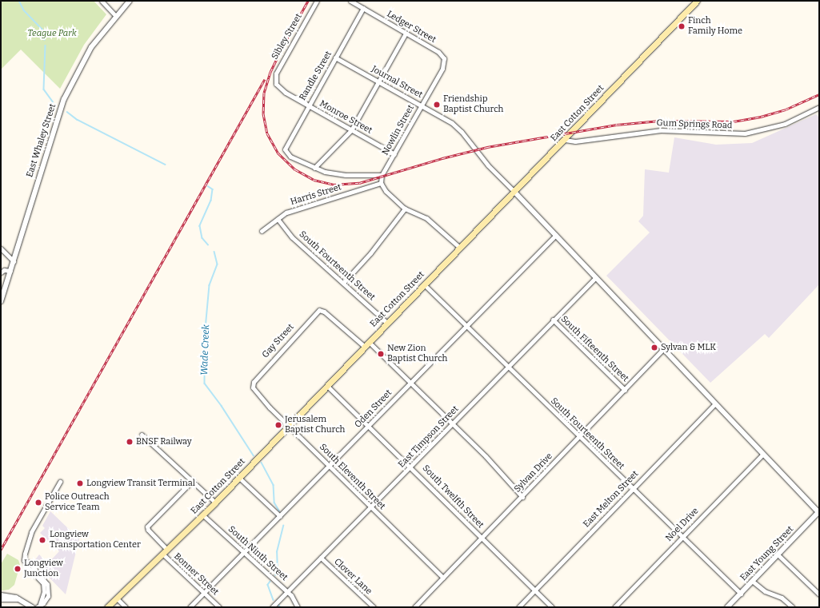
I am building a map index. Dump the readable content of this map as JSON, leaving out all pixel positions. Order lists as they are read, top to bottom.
{
  "streets": {
    "main road": ["East Cotton Street"],
    "street": [
      "Ledger Street",
      "Sibley Street",
      "Randle Street",
      "Journal Street",
      "Monroe Street",
      "Gum Springs Road",
      "Nowlin Street",
      "East Whaley Street",
      "Harris Street",
      "South Fourteenth Street",
      "Gay Street",
      "South Fifteenth Street",
      "Oden Street",
      "East Timpson Street",
      "Sylvan Drive",
      "South Eleventh Street",
      "South Twelfth Street",
      "East Melton Street",
      "Noel Drive",
      "South Ninth Street",
      "East Young Street",
      "Bonner Street",
      "Clover Lane"
    ]
  },
  "crossings": [
    ["Ledger Street", "Randle Street"],
    ["Ledger Street", "Nowlin Street"],
    ["Sibley Street", "Monroe Street"],
    ["Randle Street", "Journal Street"],
    ["Randle Street", "Monroe Street"],
    ["Journal Street", "East Cotton Street"],
    ["Journal Street", "Nowlin Street"],
    ["East Cotton Street", "Gum Springs Road"],
    ["East Cotton Street", "South Fourteenth Street"],
    ["East Cotton Street", "Gay Street"],
    ["East Cotton Street", "South Eleventh Street"],
    ["East Cotton Street", "South Twelfth Street"],
    ["East Cotton Street", "South Ninth Street"],
    ["East Cotton Street", "Bonner Street"],
    ["Monroe Street", "Nowlin Street"],
    ["Harris Street", "South Fourteenth Street"],
    ["South Fourteenth Street", "Oden Street"],
    ["South Fourteenth Street", "East Timpson Street"],
    ["South Fourteenth Street", "Sylvan Drive"],
    ["South Fourteenth Street", "East Melton Street"],
    ["South Fourteenth Street", "Noel Drive"],
    ["South Fourteenth Street", "East Young Street"],
    ["Gay Street", "South Eleventh Street"],
    ["South Fifteenth Street", "East Timpson Street"],
    ["South Fifteenth Street", "Sylvan Drive"],
    ["Oden Street", "South Eleventh Street"],
    ["Oden Street", "South Twelfth Street"],
    ["Oden Street", "South Ninth Street"],
    ["Oden Street", "Bonner Street"],
    ["East Timpson Street", "South Eleventh Street"],
    ["East Timpson Street", "South Twelfth Street"],
    ["East Timpson Street", "South Ninth Street"],
    ["East Timpson Street", "Clover Lane"],
    ["Sylvan Drive", "South Eleventh Street"],
    ["Sylvan Drive", "South Twelfth Street"],
    ["South Twelfth Street", "East Melton Street"]
  ],
  "water": ["Wade Creek"],
  "parks": ["Teague Park"],
  "places": [
    "Finch Family Home",
    "Friendship Baptist Church",
    "Sylvan & MLK",
    "New Zion Baptist Church",
    "Jerusalem Baptist Church",
    "BNSF Railway",
    "Longview Transit Terminal",
    "Police Outreach Service Team",
    "Longview Transportation Center",
    "Longview Junction"
  ]
}
